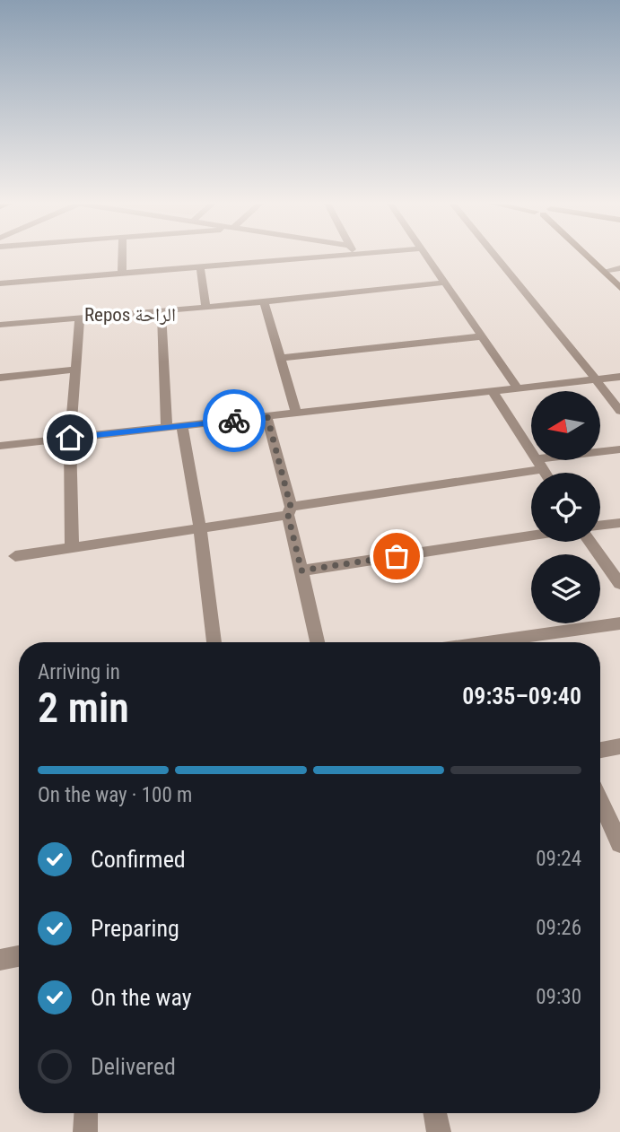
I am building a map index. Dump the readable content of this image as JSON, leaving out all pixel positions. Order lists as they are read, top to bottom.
{
  "districts": ["Repos الراحة"],
  "north": "left",
  "page": {
    "heading": ["2 min", "Arriving in", "09:35–09:40"],
    "bar": "On the way · 100 m",
    "list": [
      ["Confirmed", "09:24"],
      ["Preparing", "09:26"],
      ["On the way", "09:30"],
      "Delivered"
    ]
  }
}
